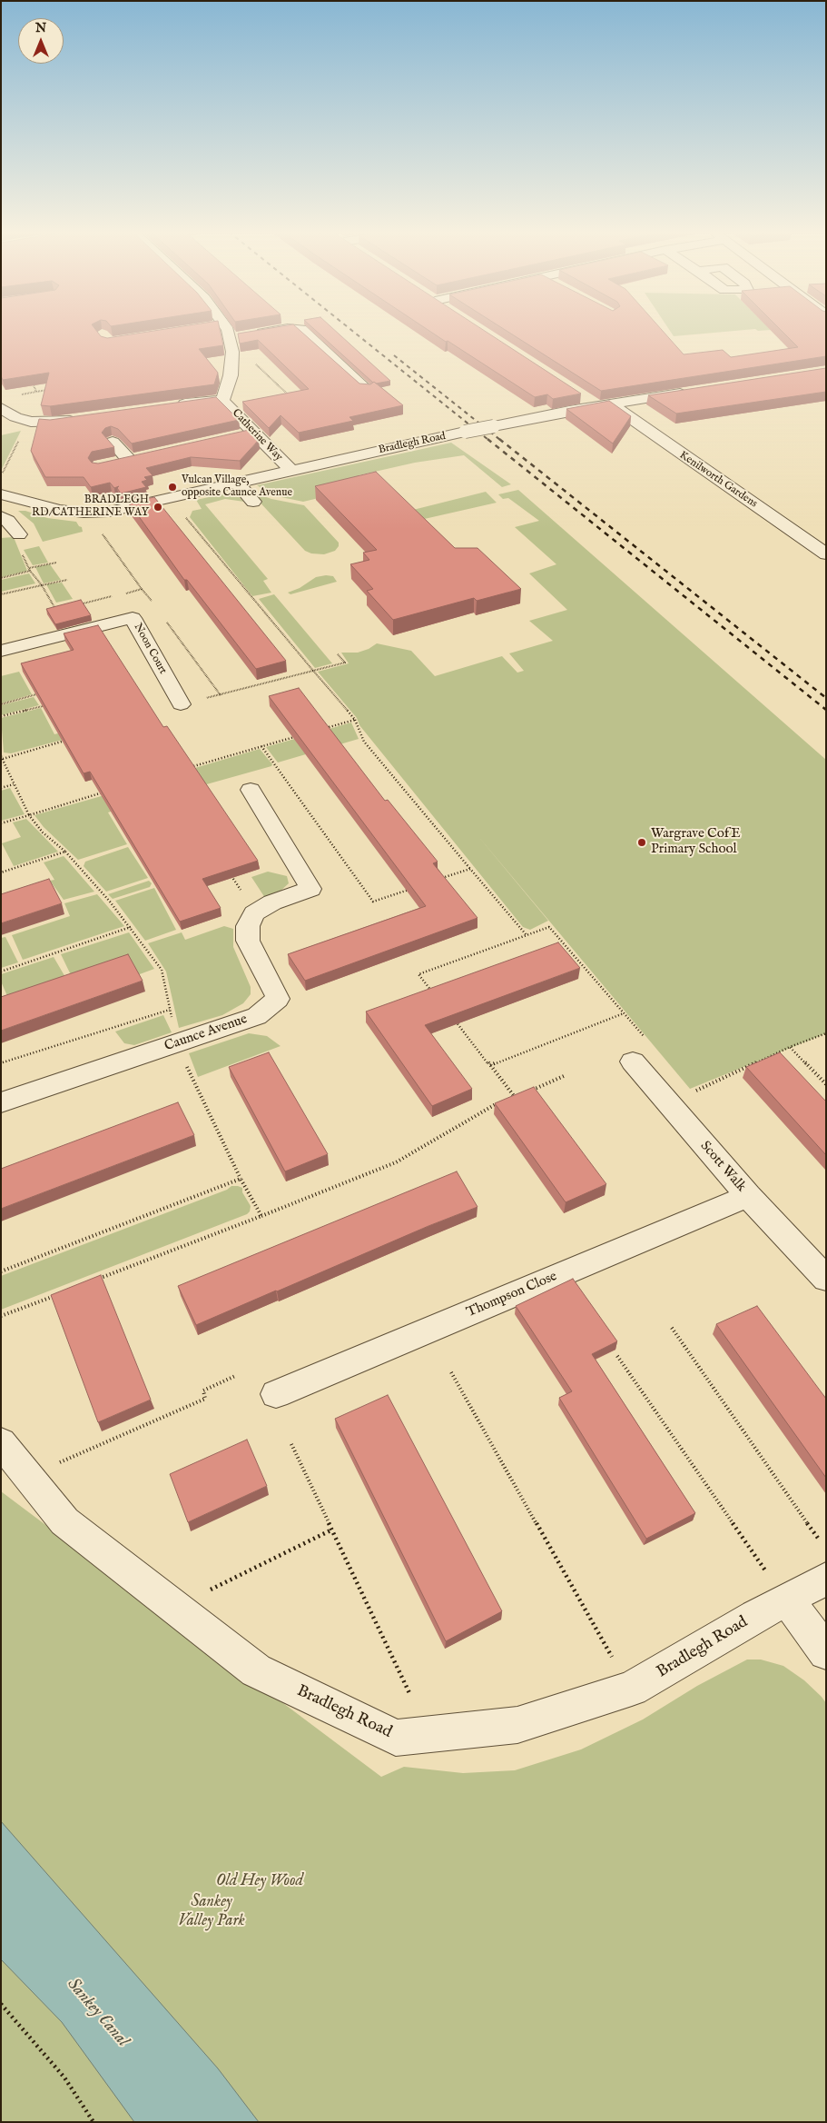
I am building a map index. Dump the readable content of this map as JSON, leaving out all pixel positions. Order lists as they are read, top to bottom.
{
  "streets": {
    "street": [
      "Catherine Way",
      "Bradlegh Road",
      "Kenilworth Gardens",
      "Noon Court",
      "Caunce Avenue",
      "Scott Walk",
      "Thompson Close"
    ]
  },
  "crossings": [
    ["Catherine Way", "Bradlegh Road"],
    ["Bradlegh Road", "Kenilworth Gardens"],
    ["Scott Walk", "Thompson Close"]
  ],
  "water": ["Sankey Canal"],
  "parks": ["Old Hey Wood", "Sankey Valley Park"],
  "places": ["Vulcan Village, opposite Caunce Avenue", "BRADLEGH RD/CATHERINE WAY", "Wargrave CofE Primary School"],
  "north": "top"
}
